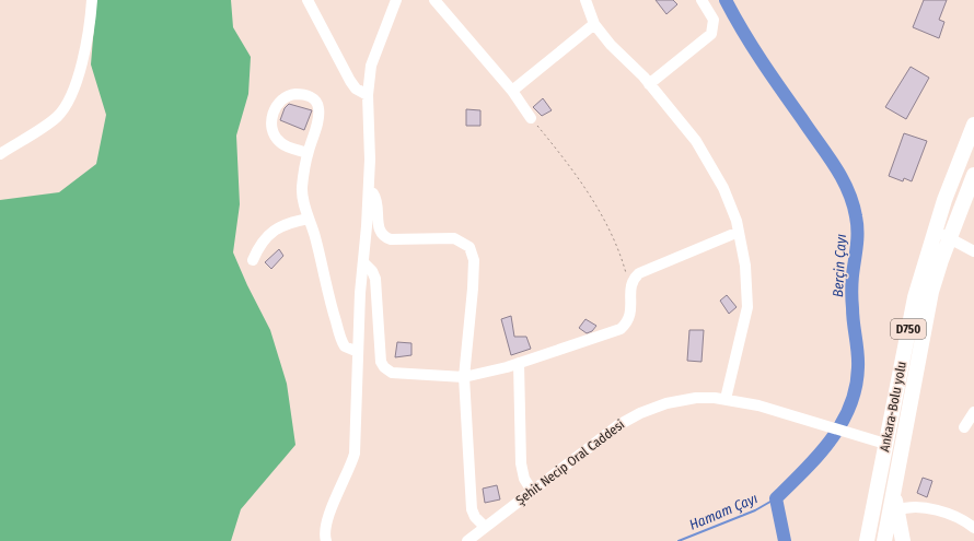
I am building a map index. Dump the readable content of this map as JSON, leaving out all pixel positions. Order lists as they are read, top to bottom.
{
  "streets": {
    "highway": ["D750", "Ankara-Bolu yolu"],
    "street": ["Şehit Necip Oral Caddesi"]
  },
  "crossings": [
    ["Ankara-Bolu yolu", "Şehit Necip Oral Caddesi"]
  ],
  "water": ["Berçin Çayı", "Hamam Çayı"]
}
